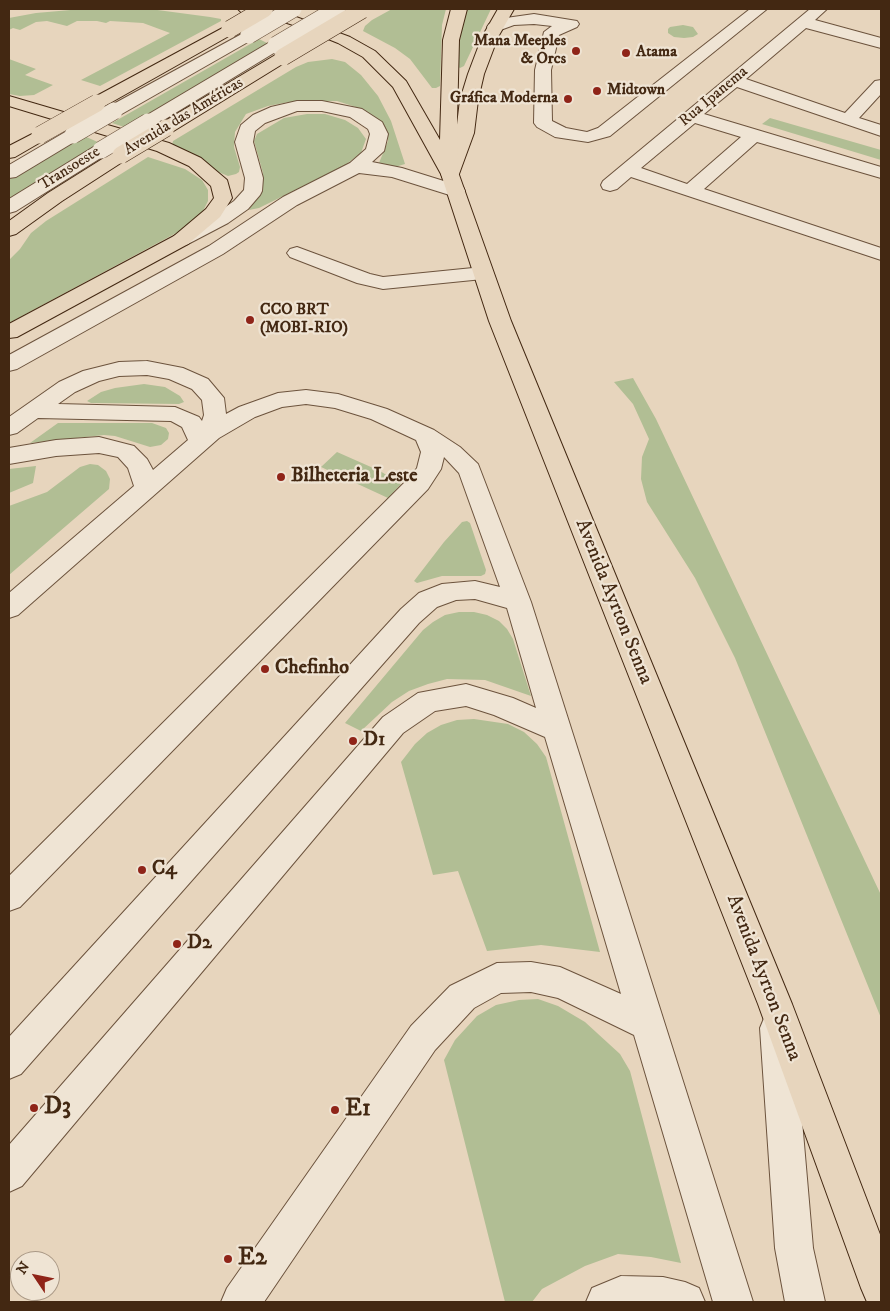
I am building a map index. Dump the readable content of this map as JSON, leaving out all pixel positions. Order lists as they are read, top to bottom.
{
  "streets": {
    "main road": ["Avenida das Américas", "Avenida Ayrton Senna"],
    "street": ["Rua Ipanema", "Transoeste"]
  },
  "crossings": [
    ["Avenida das Américas", "Transoeste"]
  ],
  "places": [
    "Mana Meeples & Orcs",
    "Atama",
    "Midtown",
    "Gráfica Moderna",
    "CCO BRT (MOBI-RIO)",
    "Bilheteria Leste",
    "Chefinho",
    "D1",
    "C4",
    "D2",
    "D3",
    "E1",
    "E2"
  ],
  "north": "top left"
}
